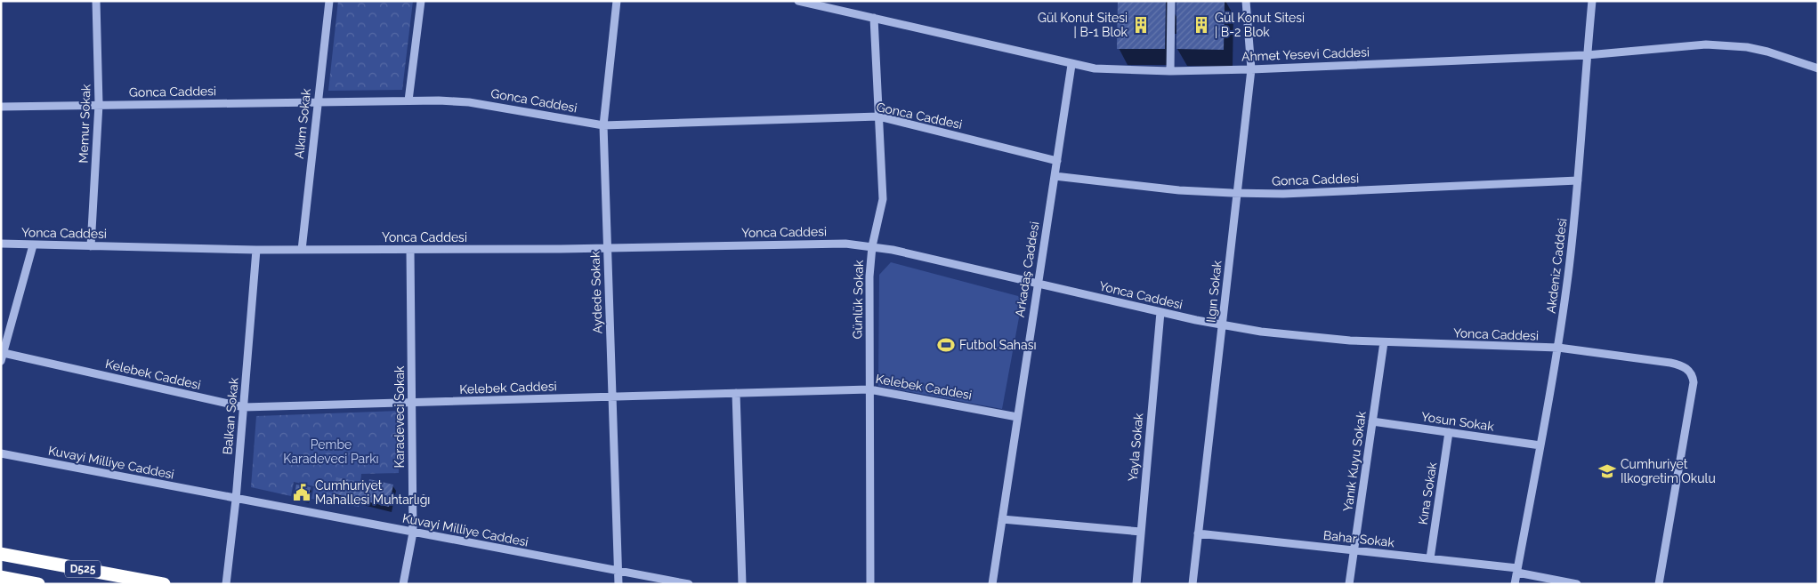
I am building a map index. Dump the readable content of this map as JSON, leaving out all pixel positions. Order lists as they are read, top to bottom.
{
  "streets": {
    "highway": ["D525"],
    "street": [
      "Ahmet Yesevi Caddesi",
      "Gonca Caddesi",
      "Memur Sokak",
      "Alkım Sokak",
      "Yonca Caddesi",
      "Akdeniz Caddesi",
      "Arkadaş Caddesi",
      "Ilgın Sokak",
      "Aydede Sokak",
      "Günlük Sokak",
      "Kelebek Caddesi",
      "Balkan Sokak",
      "Karadeveci Sokak",
      "Yosun Sokak",
      "Yayla Sokak",
      "Yanık Kuyu Sokak",
      "Kuvayi Milliye Caddesi",
      "Kına Sokak",
      "Bahar Sokak"
    ]
  },
  "crossings": [
    ["Ahmet Yesevi Caddesi", "Akdeniz Caddesi"],
    ["Ahmet Yesevi Caddesi", "Arkadaş Caddesi"],
    ["Ahmet Yesevi Caddesi", "Ilgın Sokak"],
    ["Ahmet Yesevi Caddesi", "Günlük Sokak"],
    ["Gonca Caddesi", "Memur Sokak"],
    ["Gonca Caddesi", "Alkım Sokak"],
    ["Gonca Caddesi", "Akdeniz Caddesi"],
    ["Gonca Caddesi", "Arkadaş Caddesi"],
    ["Gonca Caddesi", "Ilgın Sokak"],
    ["Gonca Caddesi", "Aydede Sokak"],
    ["Gonca Caddesi", "Günlük Sokak"],
    ["Memur Sokak", "Yonca Caddesi"],
    ["Alkım Sokak", "Yonca Caddesi"],
    ["Yonca Caddesi", "Akdeniz Caddesi"],
    ["Yonca Caddesi", "Arkadaş Caddesi"],
    ["Yonca Caddesi", "Ilgın Sokak"],
    ["Yonca Caddesi", "Aydede Sokak"],
    ["Yonca Caddesi", "Günlük Sokak"],
    ["Yonca Caddesi", "Balkan Sokak"],
    ["Yonca Caddesi", "Karadeveci Sokak"],
    ["Yonca Caddesi", "Yayla Sokak"],
    ["Yonca Caddesi", "Yanık Kuyu Sokak"],
    ["Akdeniz Caddesi", "Yosun Sokak"],
    ["Akdeniz Caddesi", "Bahar Sokak"],
    ["Arkadaş Caddesi", "Kelebek Caddesi"],
    ["Ilgın Sokak", "Bahar Sokak"],
    ["Aydede Sokak", "Kelebek Caddesi"],
    ["Aydede Sokak", "Kuvayi Milliye Caddesi"],
    ["Günlük Sokak", "Kelebek Caddesi"],
    ["Kelebek Caddesi", "Balkan Sokak"],
    ["Kelebek Caddesi", "Karadeveci Sokak"],
    ["Balkan Sokak", "Kuvayi Milliye Caddesi"],
    ["Karadeveci Sokak", "Kuvayi Milliye Caddesi"],
    ["Yosun Sokak", "Yanık Kuyu Sokak"],
    ["Yosun Sokak", "Kına Sokak"],
    ["Yanık Kuyu Sokak", "Bahar Sokak"],
    ["Kına Sokak", "Bahar Sokak"]
  ],
  "parks": ["Pembe Karadeveci Parkı"],
  "places": {
    "building": ["Gül Konut Sitesi | B-1 Blok", "Gül Konut Sitesi | B-2 Blok"],
    "sports": ["Futbol Sahası"],
    "school or university": ["Cumhuriyet Ilkogretim Okulu"],
    "public building": ["Cumhuriyet Mahallesi Muhtarlığı"]
  }
}
